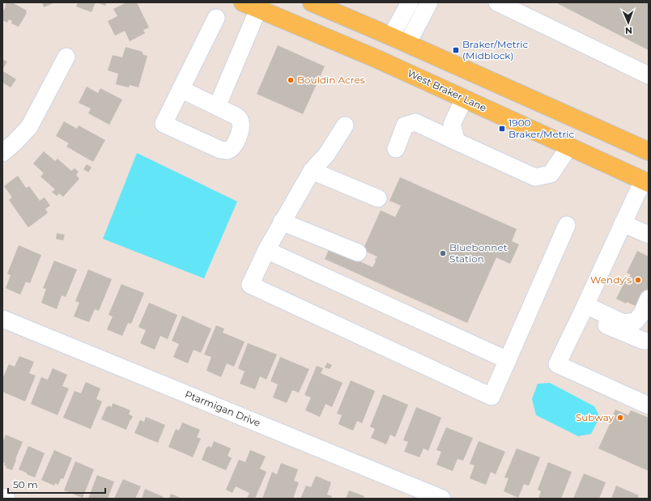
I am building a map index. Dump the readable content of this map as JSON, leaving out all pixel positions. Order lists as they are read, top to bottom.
{
  "streets": {
    "main road": ["West Braker Lane"],
    "street": ["Ptarmigan Drive"]
  },
  "places": {
    "transit": ["Braker/Metric (Midblock)", "1900 Braker/Metric"],
    "other": [
      "Bouldin Acres",
      "Bluebonnet Station",
      "Wendy's",
      "Subway"
    ]
  },
  "scale_bar": "50 m",
  "north": "bottom"
}
